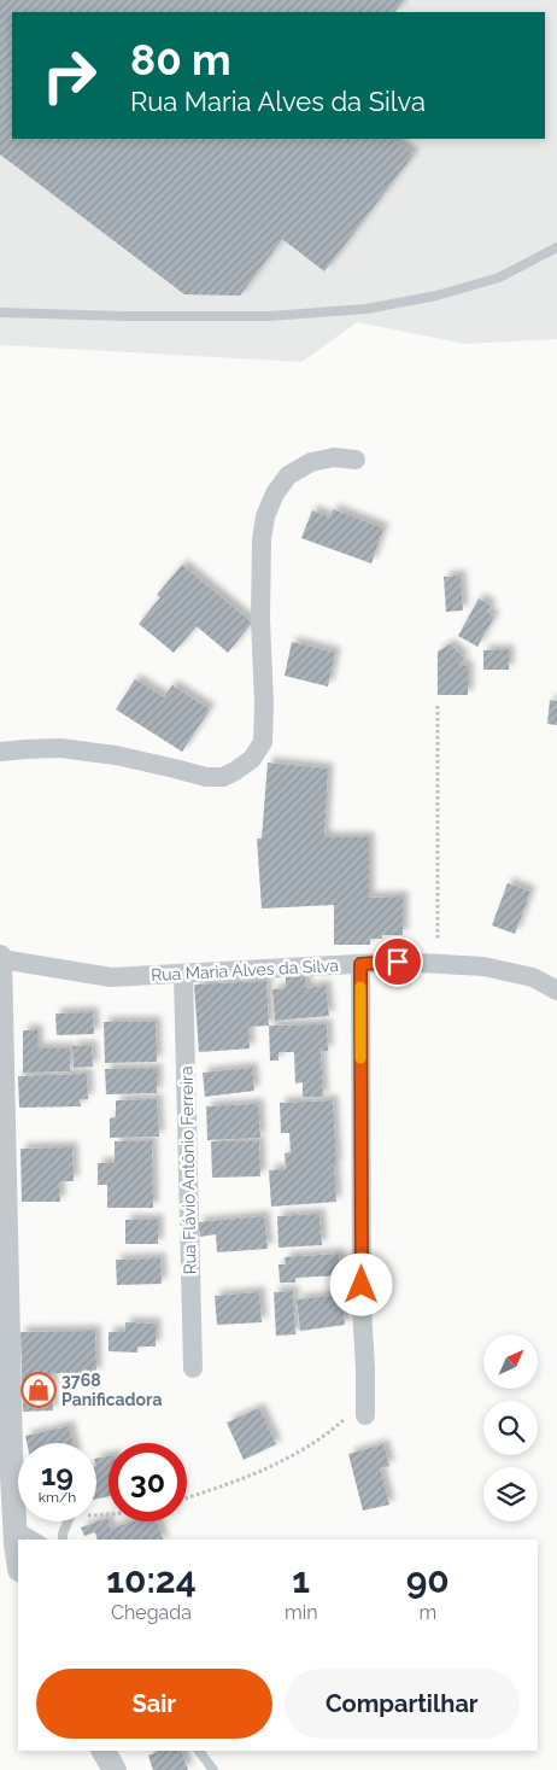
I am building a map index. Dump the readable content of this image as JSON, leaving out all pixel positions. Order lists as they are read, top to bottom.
{
  "streets": {
    "street": ["Rua Maria Alves da Silva", "Rua Flávio Antônio Ferreira"]
  },
  "crossings": [
    ["Rua Maria Alves da Silva", "Rua Flávio Antônio Ferreira"]
  ],
  "places": {
    "shop": ["3768 Panificadora"]
  },
  "north": "top right",
  "page": {
    "turn": ["80 m", "Rua Maria Alves da Silva"],
    "speed": "19 km/h",
    "limit": "30",
    "eta": [
      "10:24",
      "Chegada",
      "1",
      "min",
      "90",
      "m"
    ],
    "buttons": ["Sair", "Compartilhar"]
  }
}
